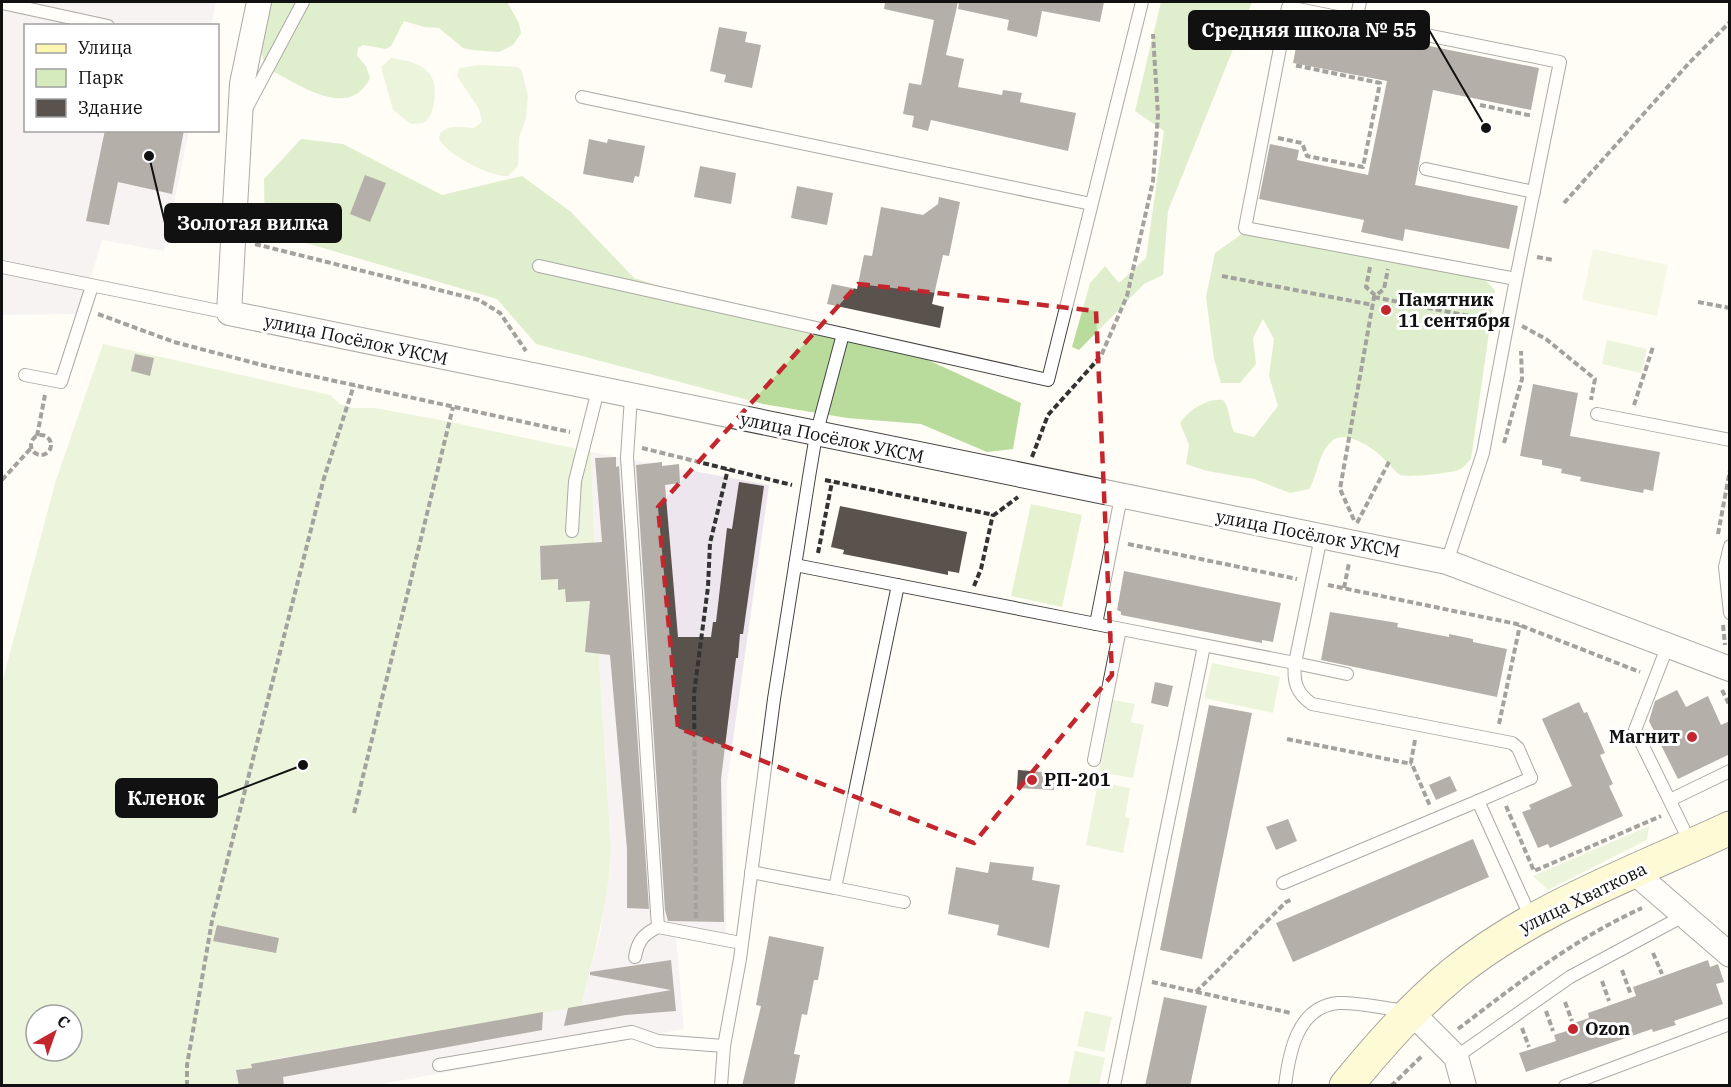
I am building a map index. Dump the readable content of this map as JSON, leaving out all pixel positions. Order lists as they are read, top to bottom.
{
  "streets": {
    "main road": ["улица Хваткова"],
    "street": ["улица Посёлок УКСМ"]
  },
  "places": [
    "Средняя школа № 55",
    "Золотая вилка",
    "Памятник 11 сентября",
    "Магнит",
    "Кленок",
    "РП-201",
    "Ozon"
  ],
  "legend": ["Улица", "Парк", "Здание"],
  "north": "top right"
}
